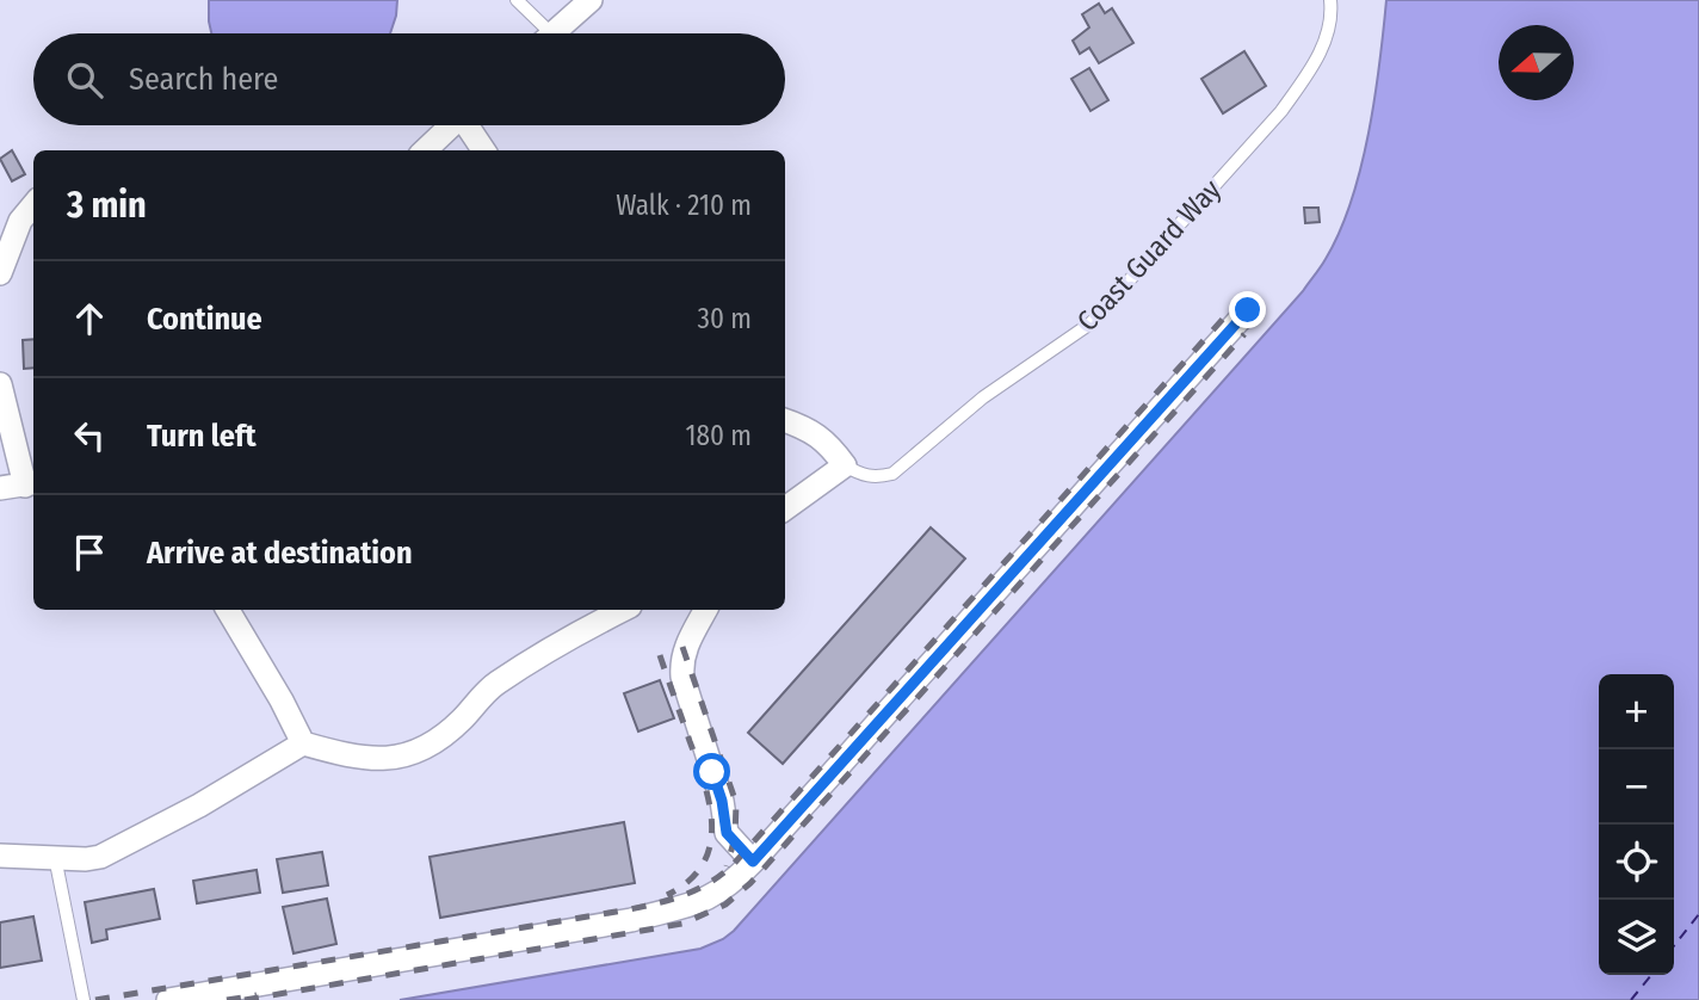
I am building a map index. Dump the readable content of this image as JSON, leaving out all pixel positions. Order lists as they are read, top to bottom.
{
  "streets": {
    "lane": ["Coast Guard Way"]
  },
  "north": "left",
  "page": {
    "search": "Search here",
    "heading": ["3 min", "Walk · 210 m"],
    "list": [
      ["Continue", "30 m"],
      ["Turn left", "180 m"],
      "Arrive at destination"
    ],
    "map_buttons": ["+", "−"]
  }
}
